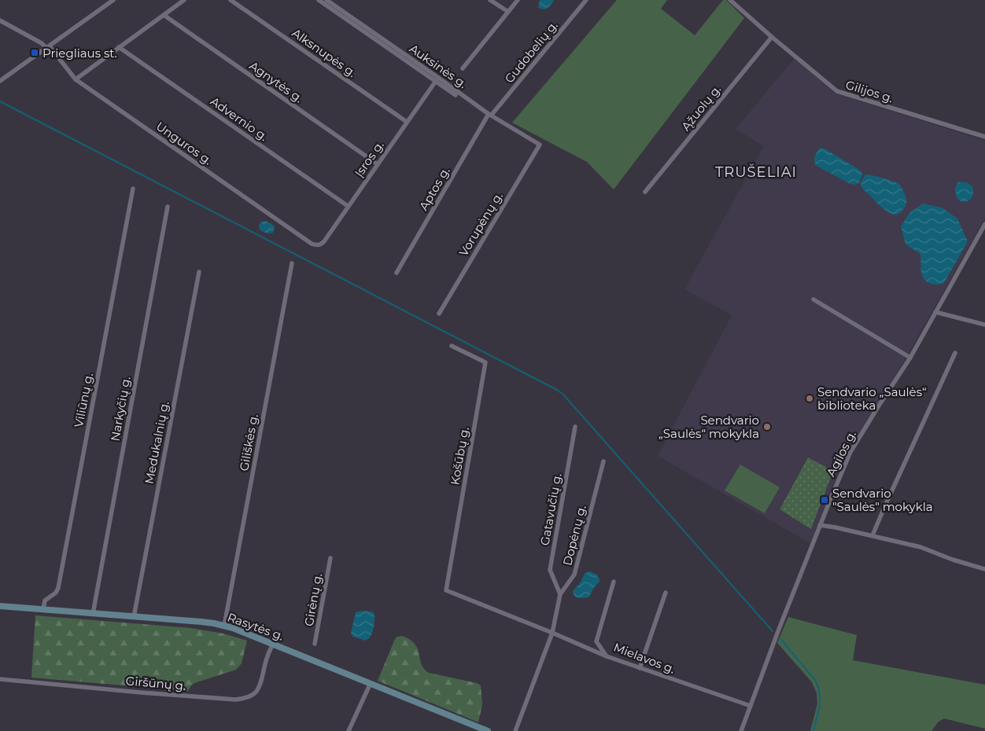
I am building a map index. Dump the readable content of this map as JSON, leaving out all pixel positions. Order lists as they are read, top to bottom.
{
  "streets": {
    "main road": ["Rasytės g."],
    "street": [
      "Gudobelių g.",
      "Alksnupės g.",
      "Auksinės g.",
      "Agnytės g.",
      "Gilijos g.",
      "Ąžuolų g.",
      "Advernio g.",
      "Unguros g.",
      "Įsros g.",
      "Aptos g.",
      "Vorupėnų g.",
      "Viliūnų g.",
      "Narkyčių g.",
      "Medukalnių g.",
      "Giliškės g.",
      "Agilos g.",
      "Košūbų g.",
      "Gatavučių g.",
      "Dopėnų g.",
      "Girėnų g.",
      "Mielavos g.",
      "Giršūnų g."
    ]
  },
  "crossings": [
    ["Gudobelių g.", "Auksinės g."],
    ["Gudobelių g.", "Aptos g."],
    ["Alksnupės g.", "Įsros g."],
    ["Auksinės g.", "Aptos g."],
    ["Auksinės g.", "Vorupėnų g."],
    ["Agnytės g.", "Įsros g."],
    ["Gilijos g.", "Ąžuolų g."],
    ["Advernio g.", "Įsros g."],
    ["Unguros g.", "Įsros g."],
    ["Viliūnų g.", "Rasytės g."],
    ["Narkyčių g.", "Rasytės g."],
    ["Medukalnių g.", "Rasytės g."],
    ["Giliškės g.", "Rasytės g."],
    ["Agilos g.", "Mielavos g."],
    ["Košūbų g.", "Dopėnų g."],
    ["Gatavučių g.", "Dopėnų g."],
    ["Rasytės g.", "Giršūnų g."]
  ],
  "districts": ["TRUŠELIAI"],
  "places": {
    "transit": ["Priegliaus st.", "Sendvario \"Saulės\" mokykla"],
    "other": ["Sendvario „Saulės“ biblioteka", "Sendvario „Saulės“ mokykla"]
  }
}
